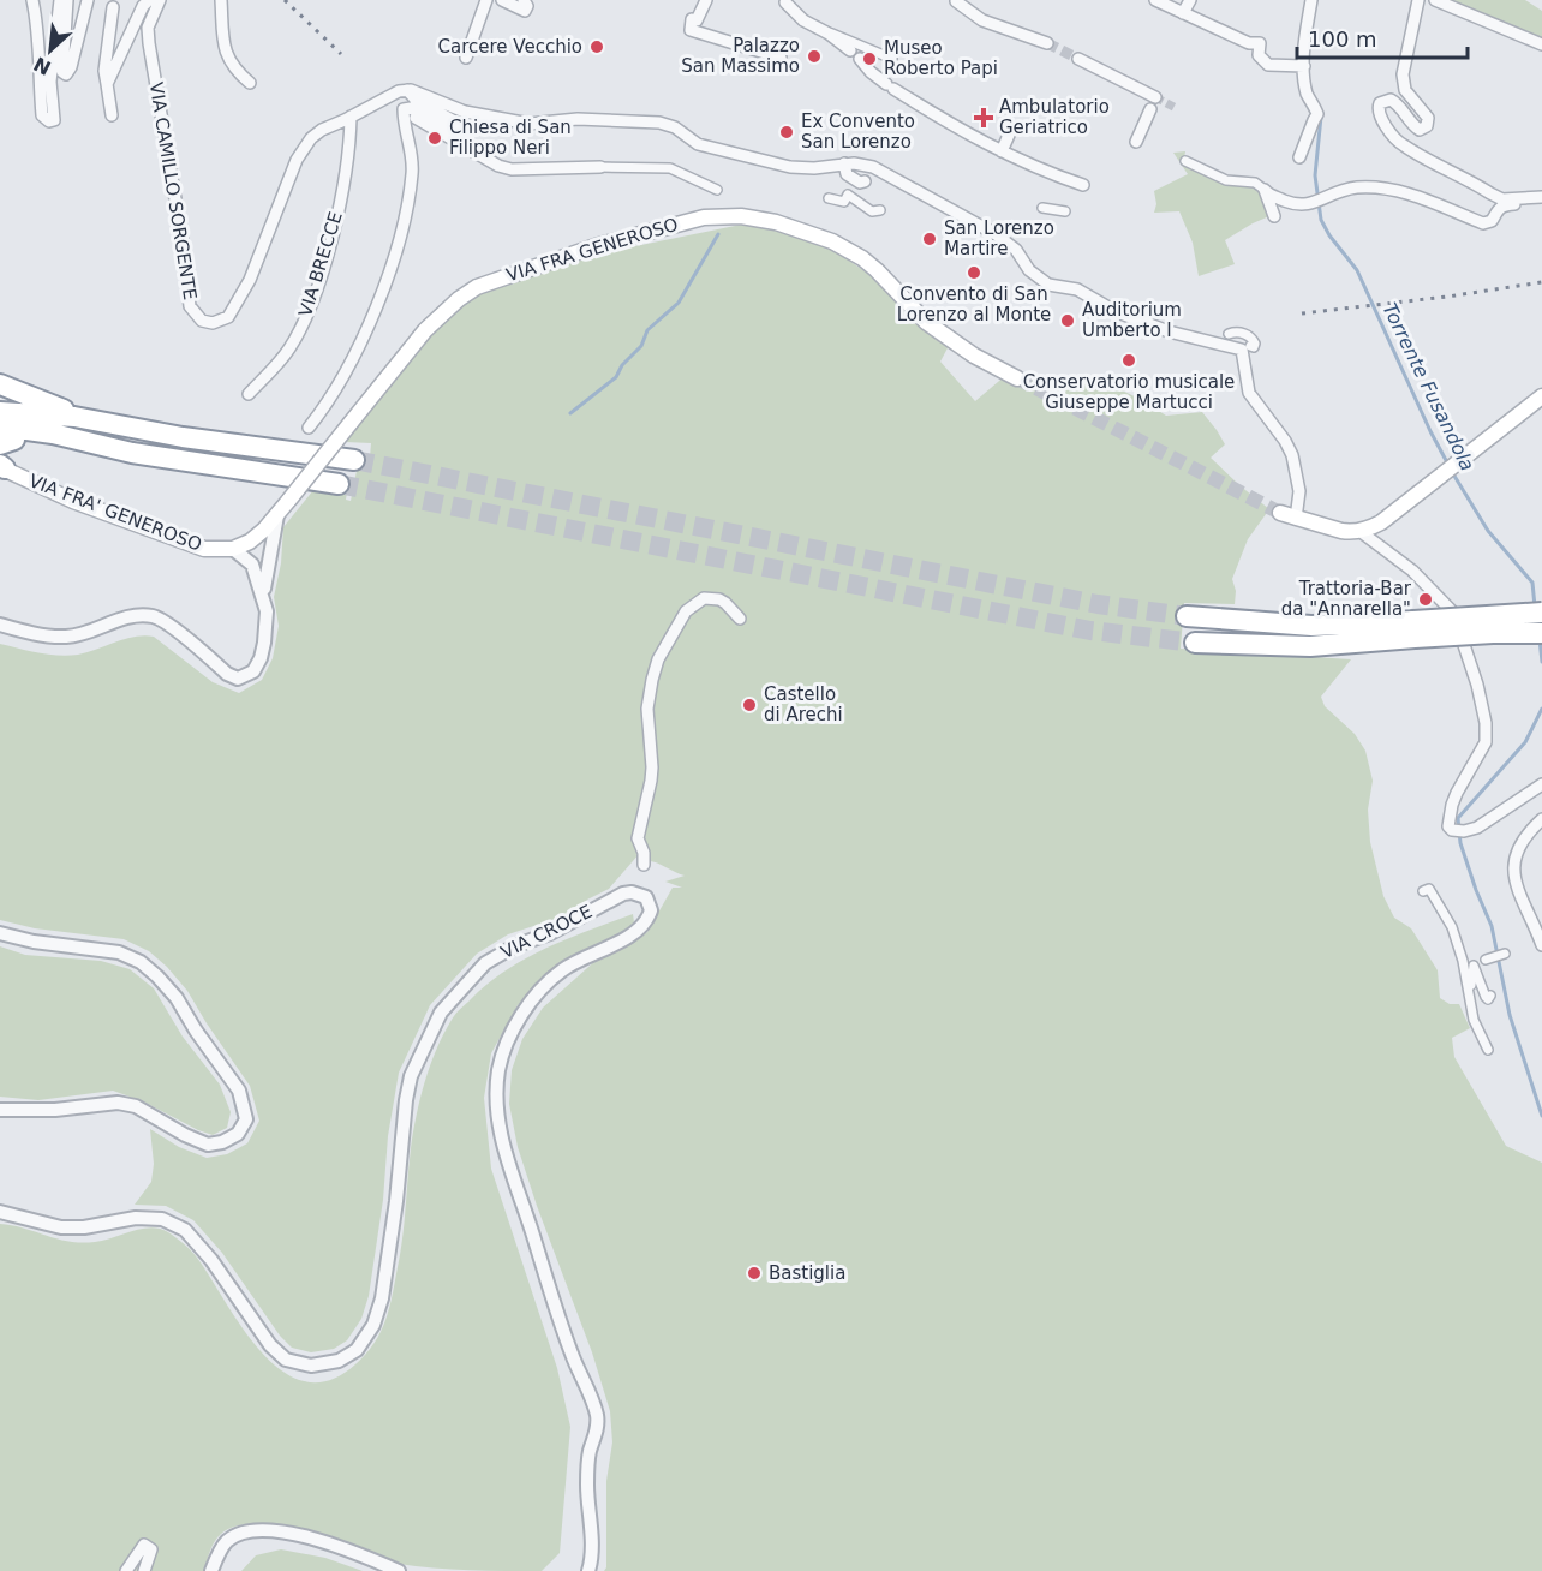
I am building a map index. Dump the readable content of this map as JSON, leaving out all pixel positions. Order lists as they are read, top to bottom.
{
  "streets": {
    "main road": ["VIA FRA GENEROSO", "VIA FRA' GENEROSO"],
    "street": ["VIA CAMILLO SORGENTE", "VIA BRECCE", "VIA CROCE"]
  },
  "crossings": [
    ["VIA CAMILLO SORGENTE", "VIA BRECCE"],
    ["VIA FRA GENEROSO", "VIA FRA' GENEROSO"]
  ],
  "water": ["Torrente Fusandola"],
  "places": {
    "other": [
      "Carcere Vecchio",
      "Palazzo San Massimo",
      "Museo Roberto Papi",
      "Ex Convento San Lorenzo",
      "Chiesa di San Filippo Neri",
      "San Lorenzo Martire",
      "Convento di San Lorenzo al Monte",
      "Auditorium Umberto I",
      "Conservatorio musicale Giuseppe Martucci",
      "Trattoria-Bar da \"Annarella\"",
      "Castello di Arechi",
      "Bastiglia"
    ],
    "health": ["Ambulatorio Geriatrico"]
  },
  "scale_bar": "100 m",
  "north": "bottom left"
}
